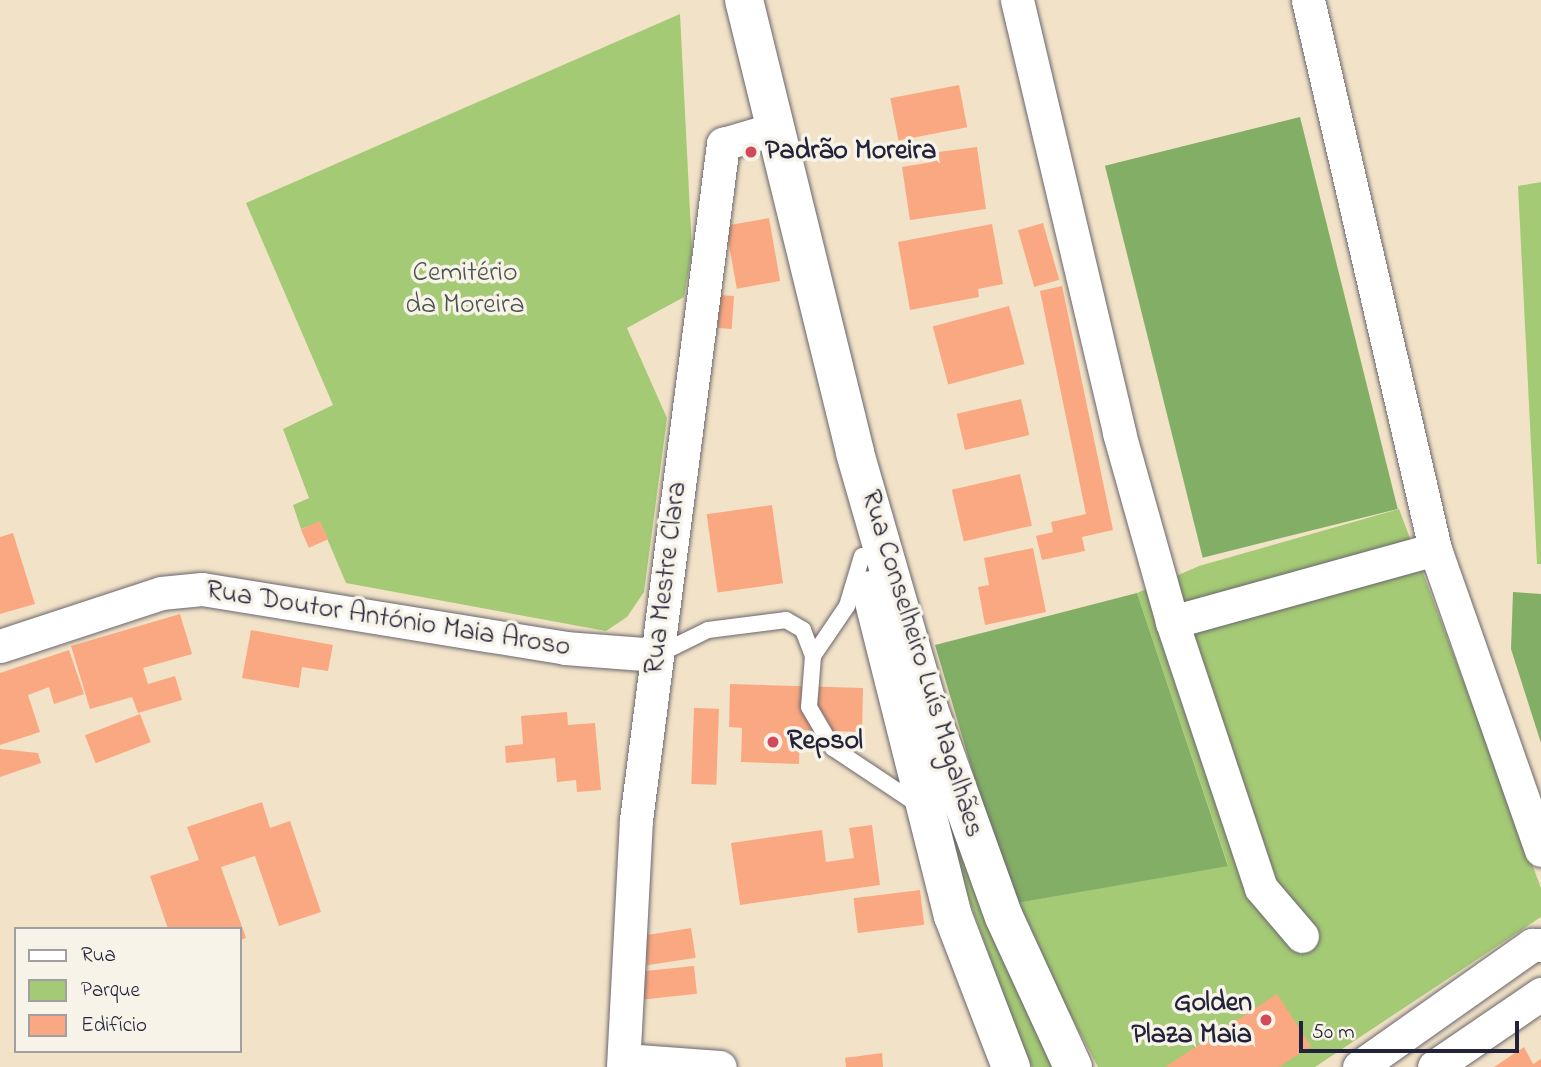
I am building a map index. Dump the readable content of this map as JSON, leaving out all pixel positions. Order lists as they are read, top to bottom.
{
  "streets": {
    "main road": ["Rua Conselheiro Luís Magalhães"],
    "street": ["Rua Mestre Clara", "Rua Doutor António Maia Aroso"]
  },
  "crossings": [
    ["Rua Mestre Clara", "Rua Doutor António Maia Aroso"],
    ["Rua Mestre Clara", "Rua Conselheiro Luís Magalhães"]
  ],
  "parks": ["Cemitério da Moreira"],
  "places": ["Padrão Moreira", "Repsol", "Golden Plaza Maia"],
  "legend": ["Rua", "Parque", "Edifício"],
  "scale_bar": "50 m"
}
